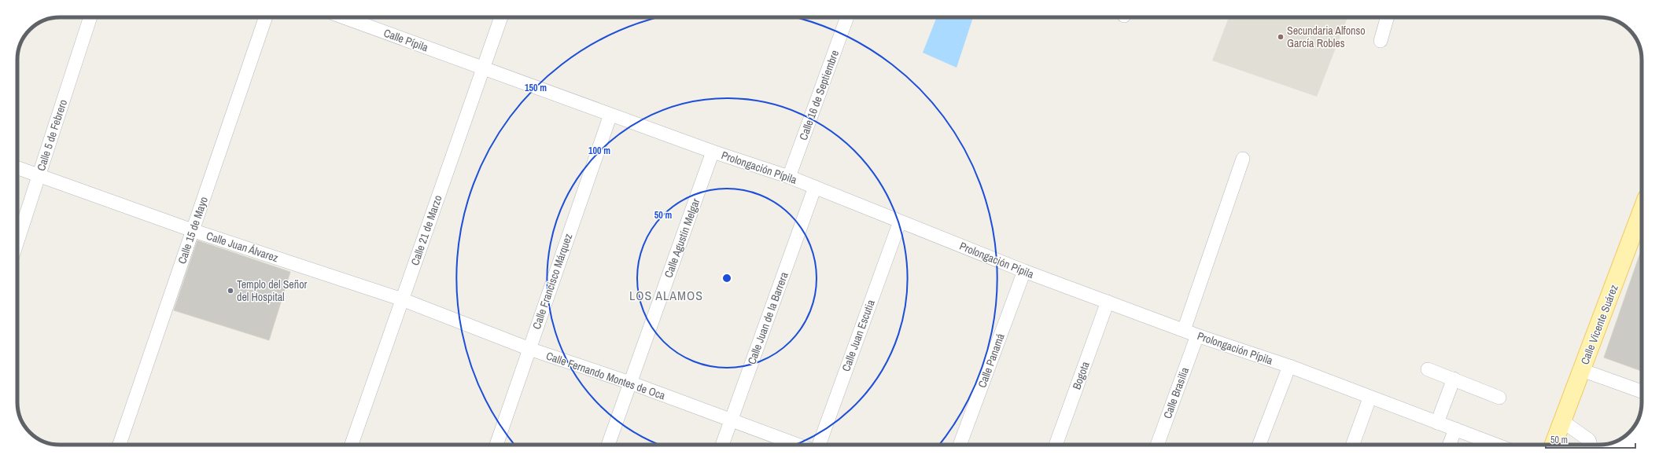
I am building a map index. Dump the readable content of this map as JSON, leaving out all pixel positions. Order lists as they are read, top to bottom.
{
  "streets": {
    "main road": ["Calle Vicente Suárez"],
    "street": [
      "Calle Pípila",
      "Calle 16 de Septiembre",
      "Calle 5 de Febrero",
      "Prolongación Pípila",
      "Calle 15 de Mayo",
      "Calle 21 de Marzo",
      "Calle Agustín Melgar",
      "Calle Juan Álvarez",
      "Calle Francisco Márquez",
      "Calle Juan de la Barrera",
      "Calle Juan Escutia",
      "Calle Panamá",
      "Calle Fernando Montes de Oca",
      "Bogota",
      "Calle Brasilia"
    ]
  },
  "crossings": [
    ["Calle Pípila", "Prolongación Pípila"],
    ["Calle Pípila", "Calle 21 de Marzo"],
    ["Calle 16 de Septiembre", "Prolongación Pípila"],
    ["Calle 5 de Febrero", "Calle Juan Álvarez"],
    ["Prolongación Pípila", "Calle 21 de Marzo"],
    ["Prolongación Pípila", "Calle Agustín Melgar"],
    ["Prolongación Pípila", "Calle Francisco Márquez"],
    ["Prolongación Pípila", "Calle Juan de la Barrera"],
    ["Prolongación Pípila", "Calle Juan Escutia"],
    ["Prolongación Pípila", "Calle Panamá"],
    ["Prolongación Pípila", "Bogota"],
    ["Prolongación Pípila", "Calle Brasilia"],
    ["Calle 15 de Mayo", "Calle Juan Álvarez"],
    ["Calle 21 de Marzo", "Calle Juan Álvarez"],
    ["Calle 21 de Marzo", "Calle Fernando Montes de Oca"],
    ["Calle Agustín Melgar", "Calle Fernando Montes de Oca"],
    ["Calle Juan Álvarez", "Calle Fernando Montes de Oca"],
    ["Calle Francisco Márquez", "Calle Fernando Montes de Oca"],
    ["Calle Juan de la Barrera", "Calle Fernando Montes de Oca"]
  ],
  "districts": ["LOS ALAMOS"],
  "places": ["Secundaria Alfonso García Robles", "Templo del Señor del Hospital"],
  "scale_bar": "50 m",
  "rings": ["150 m", "100 m", "50 m"]
}
